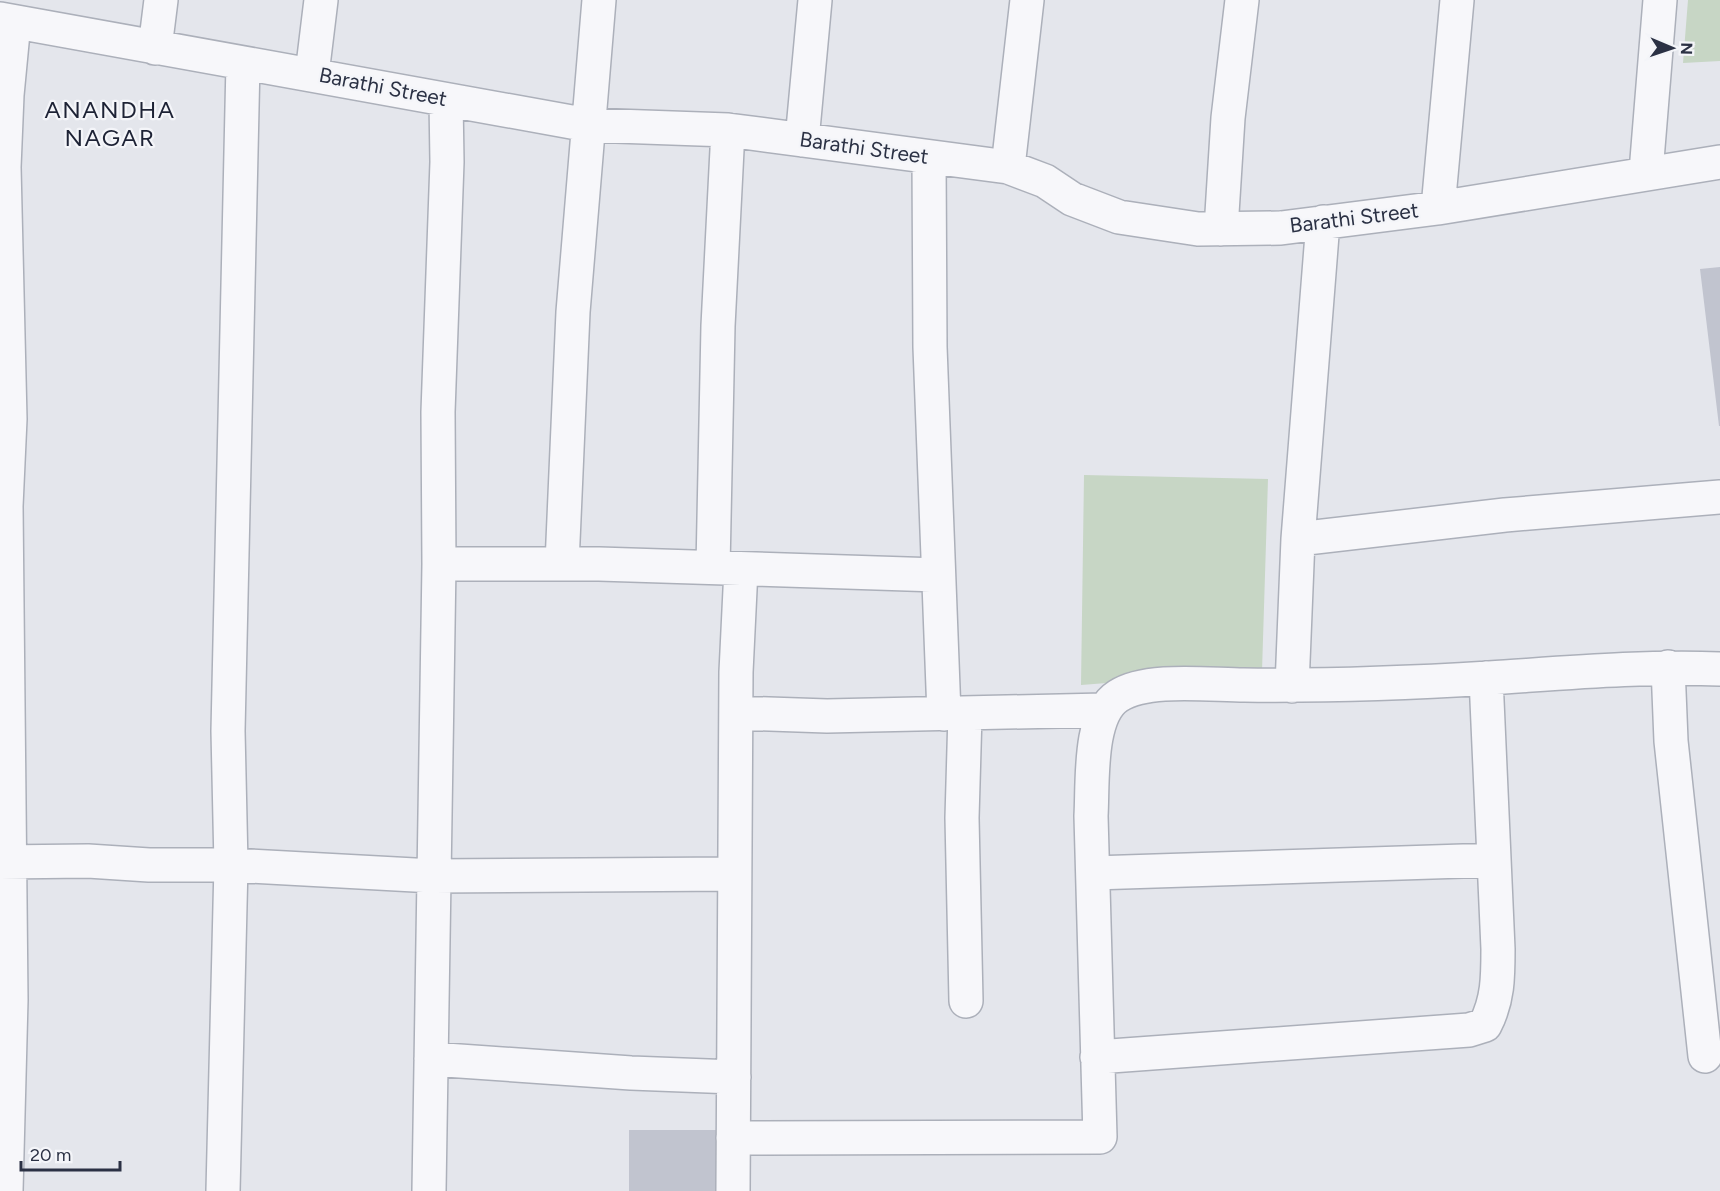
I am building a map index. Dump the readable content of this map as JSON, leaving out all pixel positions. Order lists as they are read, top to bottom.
{
  "streets": {
    "street": ["Barathi Street"]
  },
  "districts": ["ANANDHA NAGAR"],
  "scale_bar": "20 m",
  "north": "right"
}
